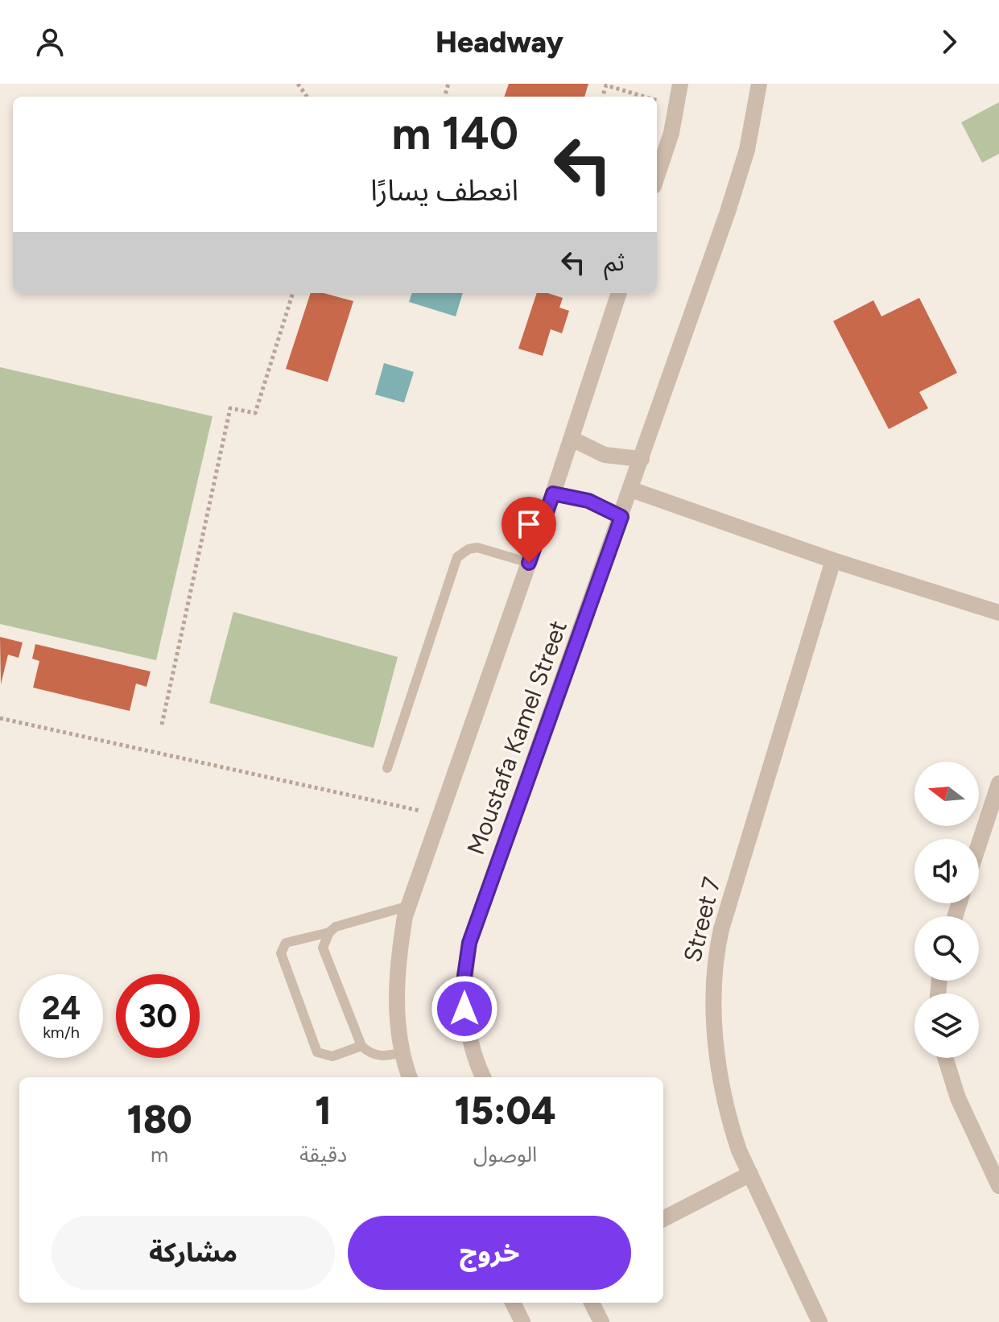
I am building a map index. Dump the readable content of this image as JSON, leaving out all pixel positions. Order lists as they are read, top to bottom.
{
  "streets": {
    "street": ["Moustafa Kamel Street", "Street 7"]
  },
  "north": "left",
  "page": {
    "header": "Headway",
    "turn": ["140 m", "انعطف يسارًا"],
    "then": "ثم",
    "speed": "24 km/h",
    "limit": "30",
    "eta": [
      "15:04",
      "الوصول",
      "1",
      "دقيقة",
      "180",
      "m"
    ],
    "buttons": ["خروج", "مشاركة"]
  }
}
